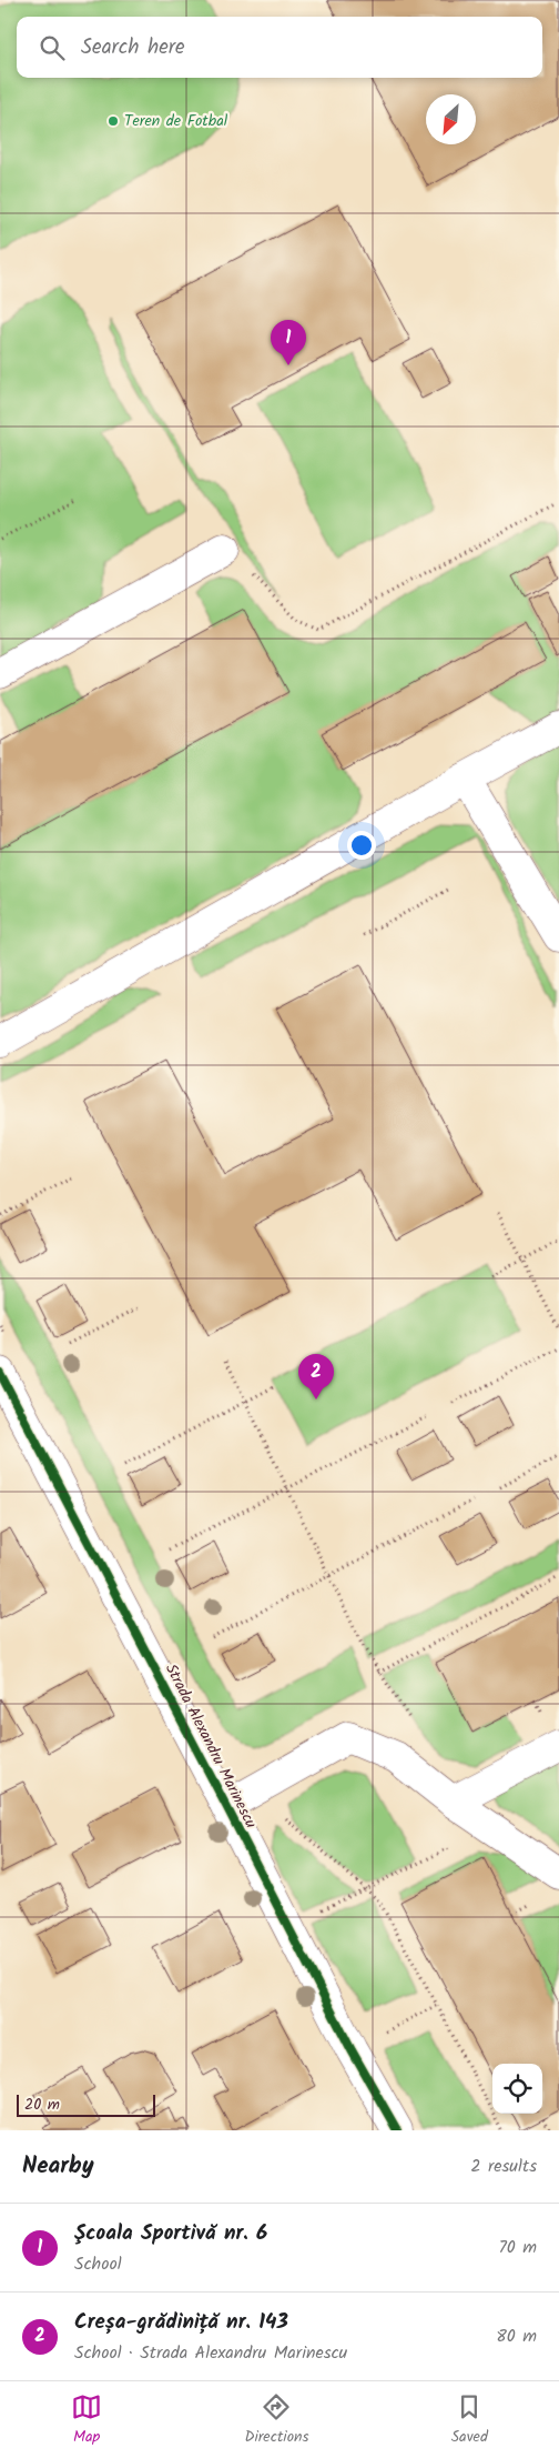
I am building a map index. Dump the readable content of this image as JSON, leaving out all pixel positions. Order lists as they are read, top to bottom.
{
  "streets": {
    "street": ["Strada Alexandru Marinescu"]
  },
  "places": ["Teren de Fotbal"],
  "scale_bar": "20 m",
  "north": "bottom left",
  "page": {
    "search": "Search here",
    "pins": ["1", "2"],
    "scale": "20 m",
    "heading": ["Nearby", "2 results"],
    "list": [
      {
        "mark": "1",
        "name": "Şcoala Sportivă nr. 6",
        "note": "School",
        "value": "70 m"
      },
      {
        "mark": "2",
        "name": "Creșa-grădiniță nr. 143",
        "note": "School · Strada Alexandru Marinescu",
        "value": "80 m"
      }
    ],
    "nav": ["Map", "Directions", "Saved"]
  }
}
